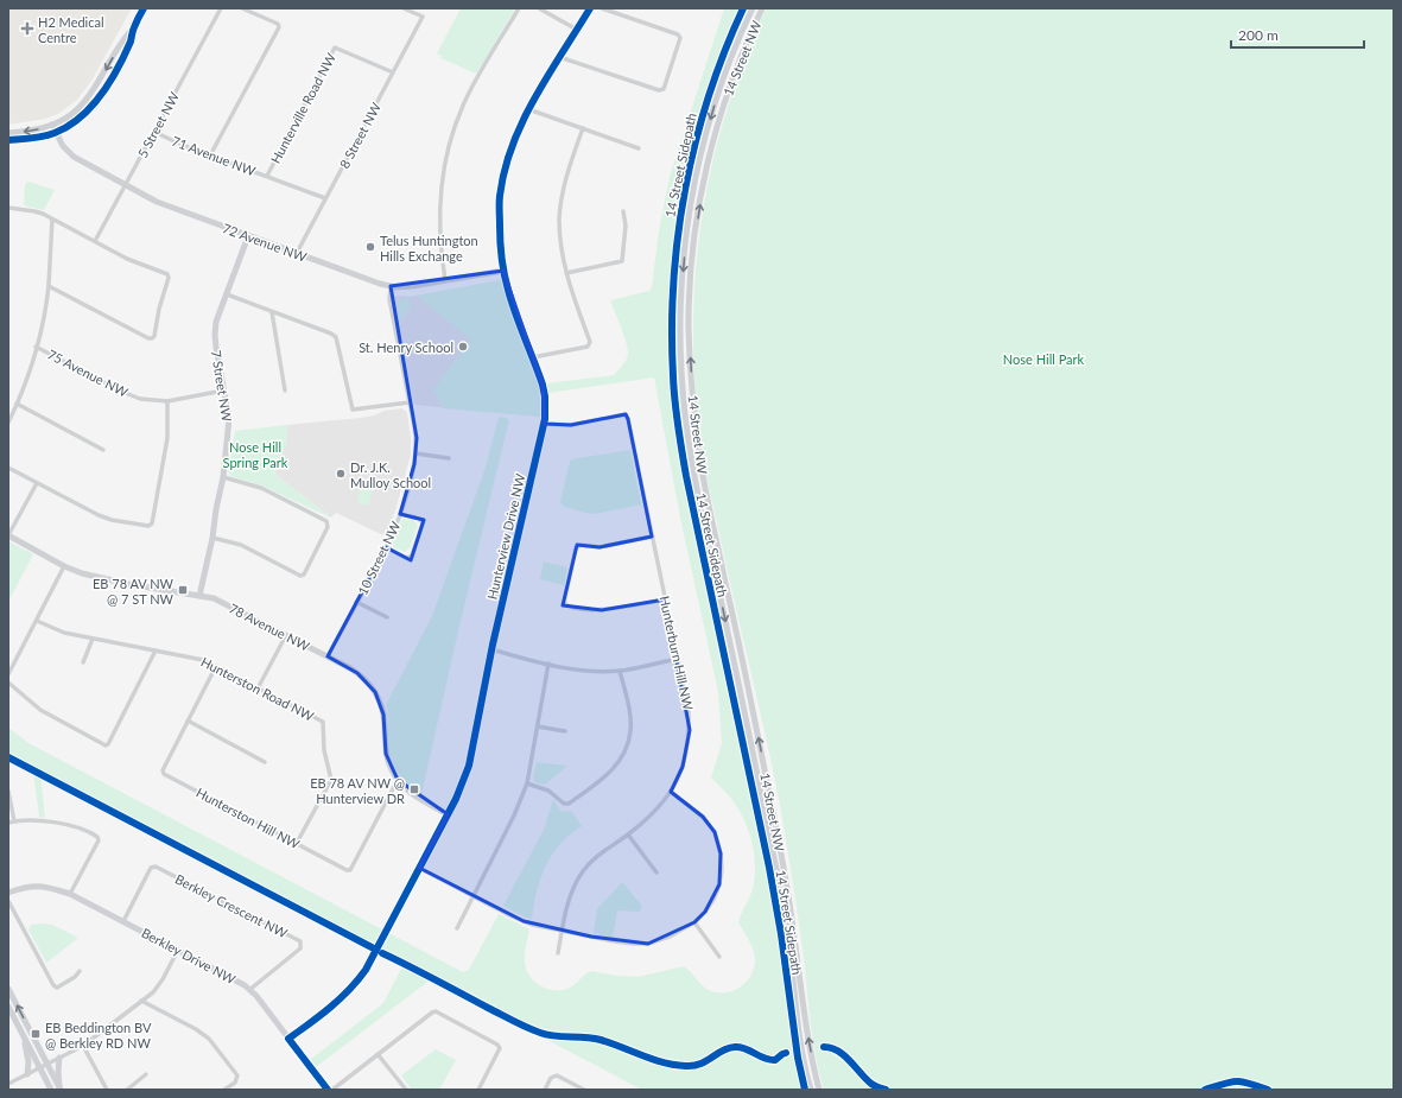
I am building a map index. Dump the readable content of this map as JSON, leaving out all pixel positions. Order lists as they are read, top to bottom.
{
  "streets": {
    "street": [
      "14 Street NW",
      "Hunterville Road NW",
      "5 Street NW",
      "8 Street NW",
      "71 Avenue NW",
      "72 Avenue NW",
      "75 Avenue NW",
      "7 Street NW",
      "Hunterview Drive NW",
      "10 Street NW",
      "78 Avenue NW",
      "Hunterburn Hill NW",
      "Hunterston Road NW",
      "Hunterston Hill NW",
      "Berkley Crescent NW",
      "Berkley Drive NW"
    ],
    "cycle path": ["14 Street Sidepath"]
  },
  "crossings": [
    ["Hunterville Road NW", "8 Street NW"],
    ["Hunterville Road NW", "71 Avenue NW"],
    ["5 Street NW", "71 Avenue NW"],
    ["5 Street NW", "72 Avenue NW"],
    ["8 Street NW", "71 Avenue NW"],
    ["8 Street NW", "72 Avenue NW"],
    ["72 Avenue NW", "7 Street NW"],
    ["72 Avenue NW", "Hunterview Drive NW"],
    ["72 Avenue NW", "10 Street NW"],
    ["75 Avenue NW", "7 Street NW"],
    ["7 Street NW", "78 Avenue NW"],
    ["Hunterview Drive NW", "78 Avenue NW"],
    ["Hunterview Drive NW", "Hunterburn Hill NW"],
    ["Hunterview Drive NW", "Berkley Drive NW"],
    ["10 Street NW", "78 Avenue NW"],
    ["78 Avenue NW", "Hunterston Hill NW"],
    ["Hunterston Road NW", "Hunterston Hill NW"],
    ["Berkley Crescent NW", "Berkley Drive NW"]
  ],
  "parks": ["Nose Hill Park", "Nose Hill Spring Park"],
  "places": {
    "health": ["H2 Medical Centre"],
    "other": ["Telus Huntington Hills Exchange", "St. Henry School", "Dr. J.K. Mulloy School"],
    "transit": ["EB 78 AV NW @ 7 ST NW", "EB 78 AV NW @ Hunterview DR", "EB Beddington BV @ Berkley RD NW"]
  },
  "scale_bar": "200 m"
}
